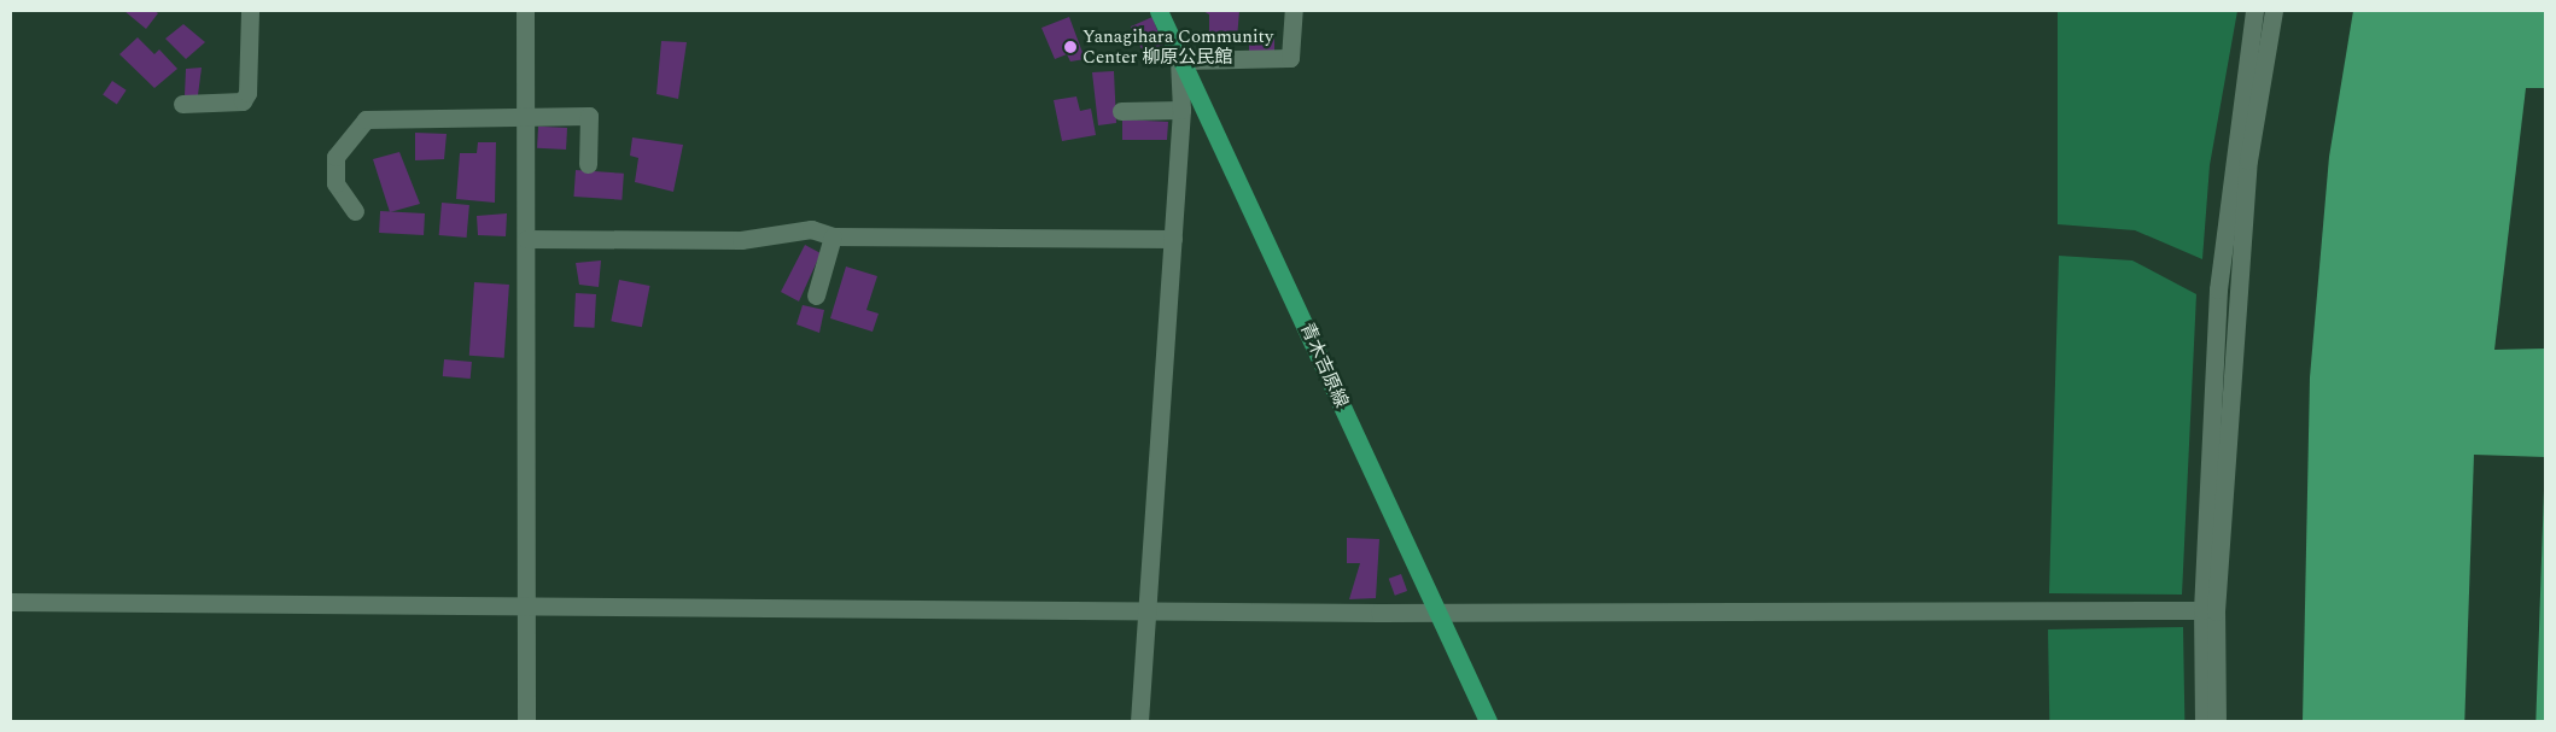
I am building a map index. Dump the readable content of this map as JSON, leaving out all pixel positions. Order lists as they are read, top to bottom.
{
  "streets": {
    "main road": ["青木吉原線"]
  },
  "places": ["Yanagihara Community Center 柳原公民館"]
}
